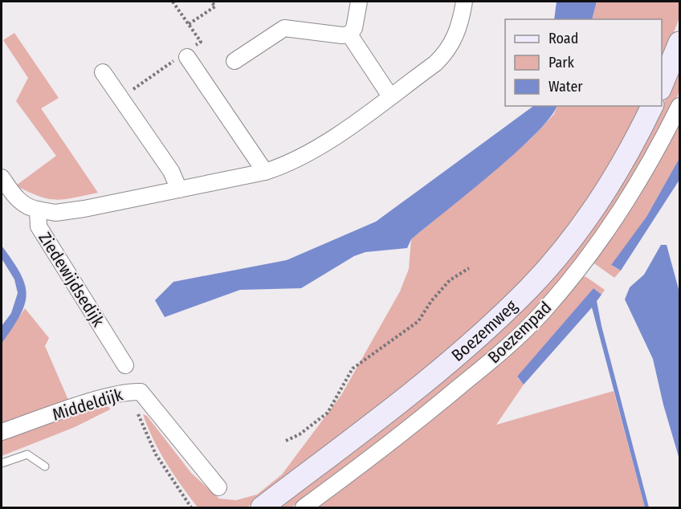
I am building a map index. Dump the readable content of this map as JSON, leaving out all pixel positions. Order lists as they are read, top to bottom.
{
  "streets": {
    "main road": ["Boezemweg"],
    "street": ["Ziedewijdsedijk", "Boezempad", "Middeldijk"]
  },
  "legend": ["Road", "Park", "Water"]
}
